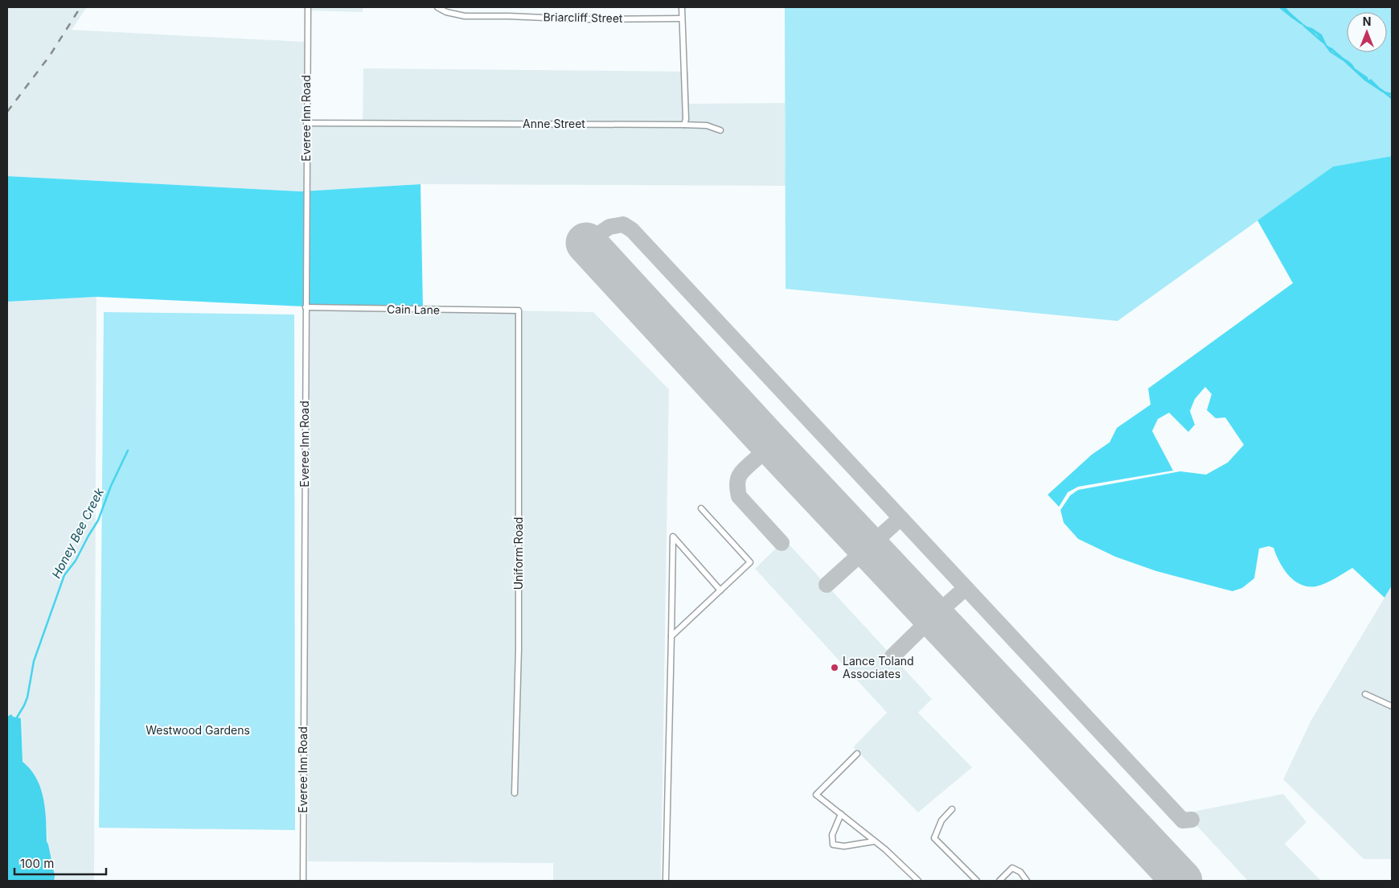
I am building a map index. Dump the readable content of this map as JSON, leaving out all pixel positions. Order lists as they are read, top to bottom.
{
  "streets": {
    "street": [
      "Briarcliff Street",
      "Everee Inn Road",
      "Anne Street",
      "Cain Lane",
      "Uniform Road"
    ]
  },
  "crossings": [
    ["Everee Inn Road", "Anne Street"],
    ["Everee Inn Road", "Cain Lane"],
    ["Cain Lane", "Uniform Road"]
  ],
  "water": ["Honey Bee Creek"],
  "parks": ["Westwood Gardens"],
  "places": ["Lance Toland Associates"],
  "scale_bar": "100 m",
  "north": "top"
}
